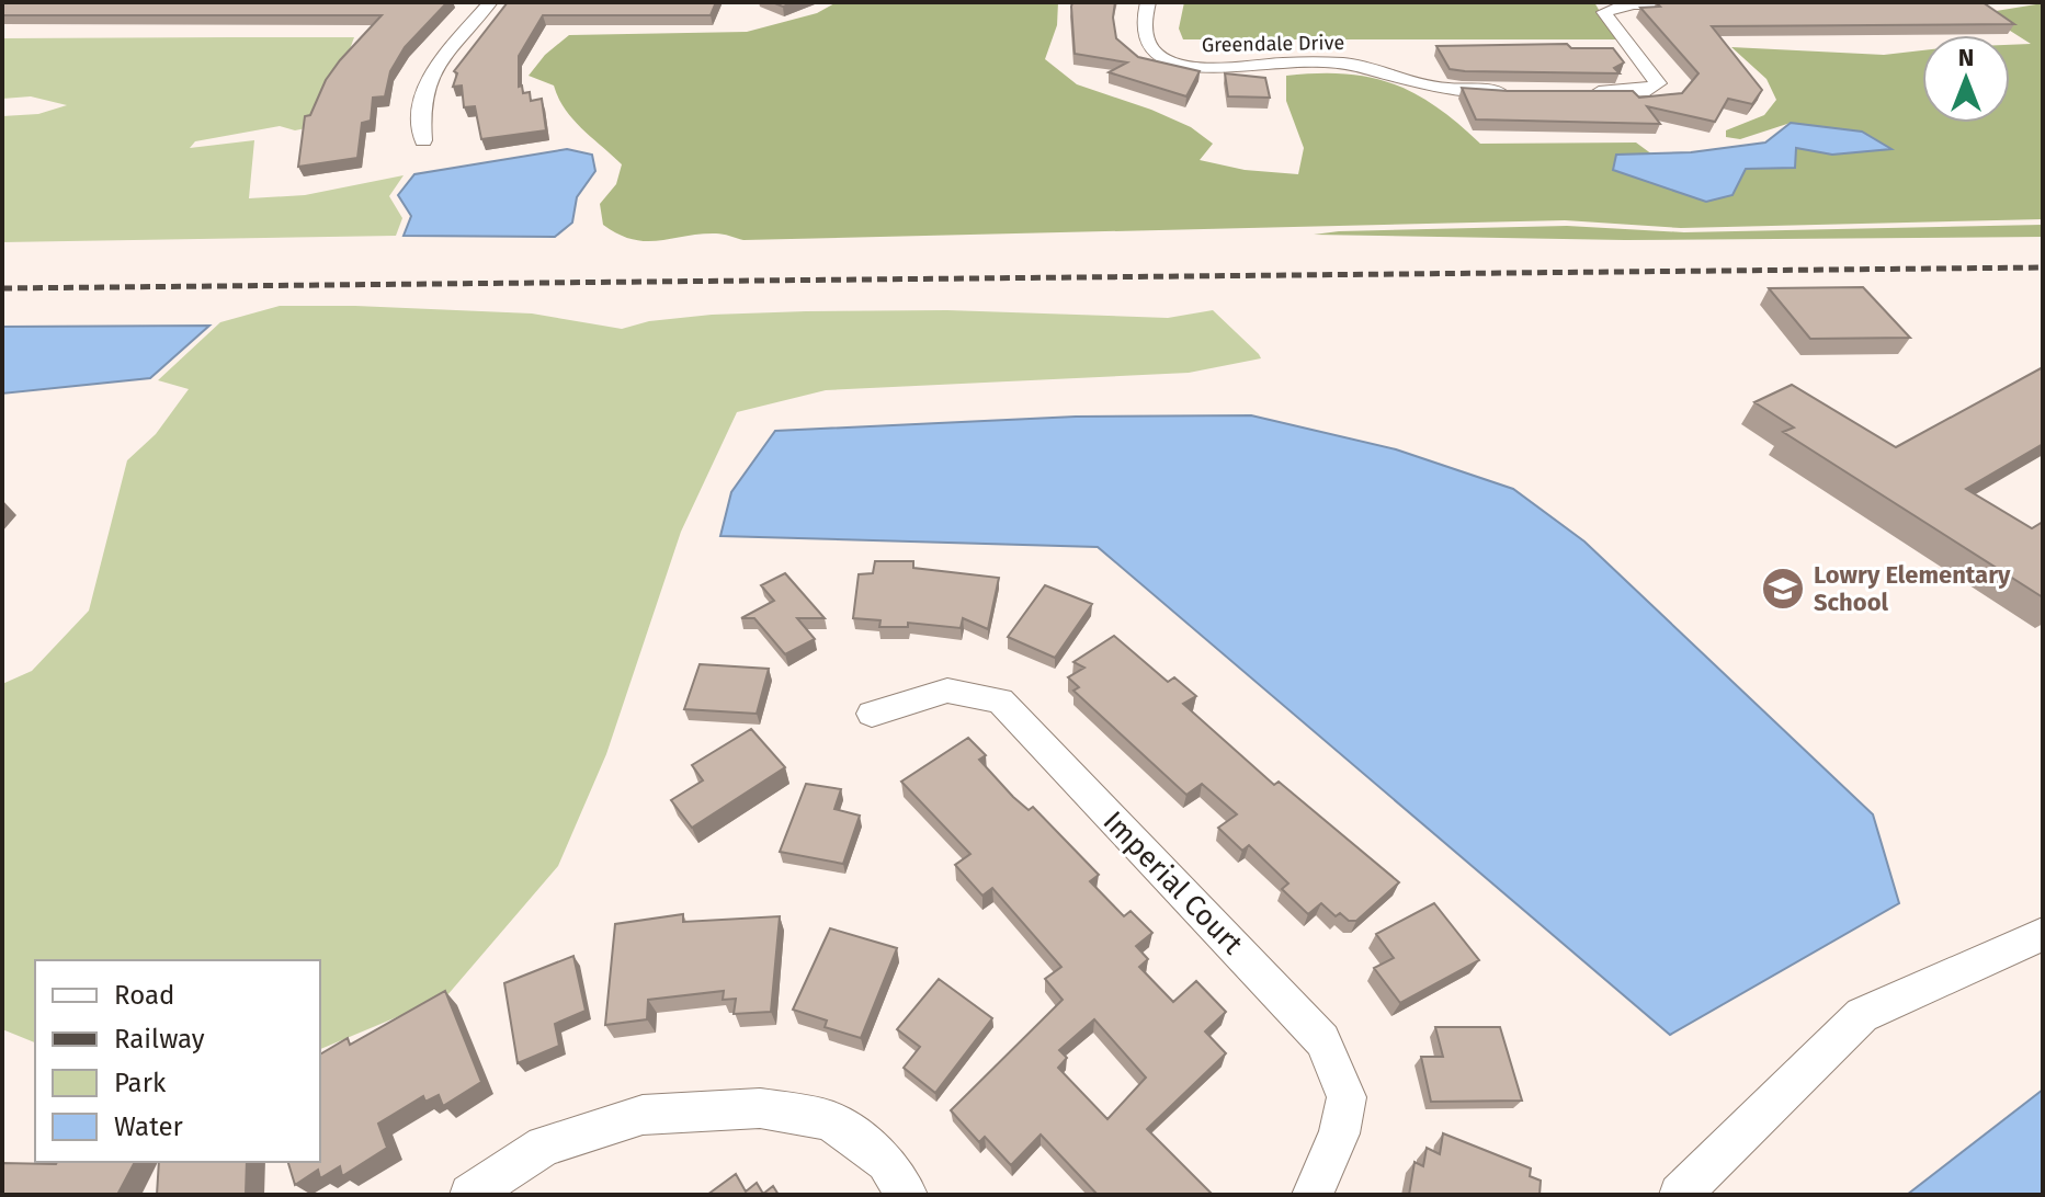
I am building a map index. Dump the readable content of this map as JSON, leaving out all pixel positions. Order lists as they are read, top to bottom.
{
  "streets": {
    "street": ["Greendale Drive", "Imperial Court"]
  },
  "places": {
    "school or university": ["Lowry Elementary School"]
  },
  "legend": [
    "Road",
    "Railway",
    "Park",
    "Water"
  ],
  "north": "top"
}
